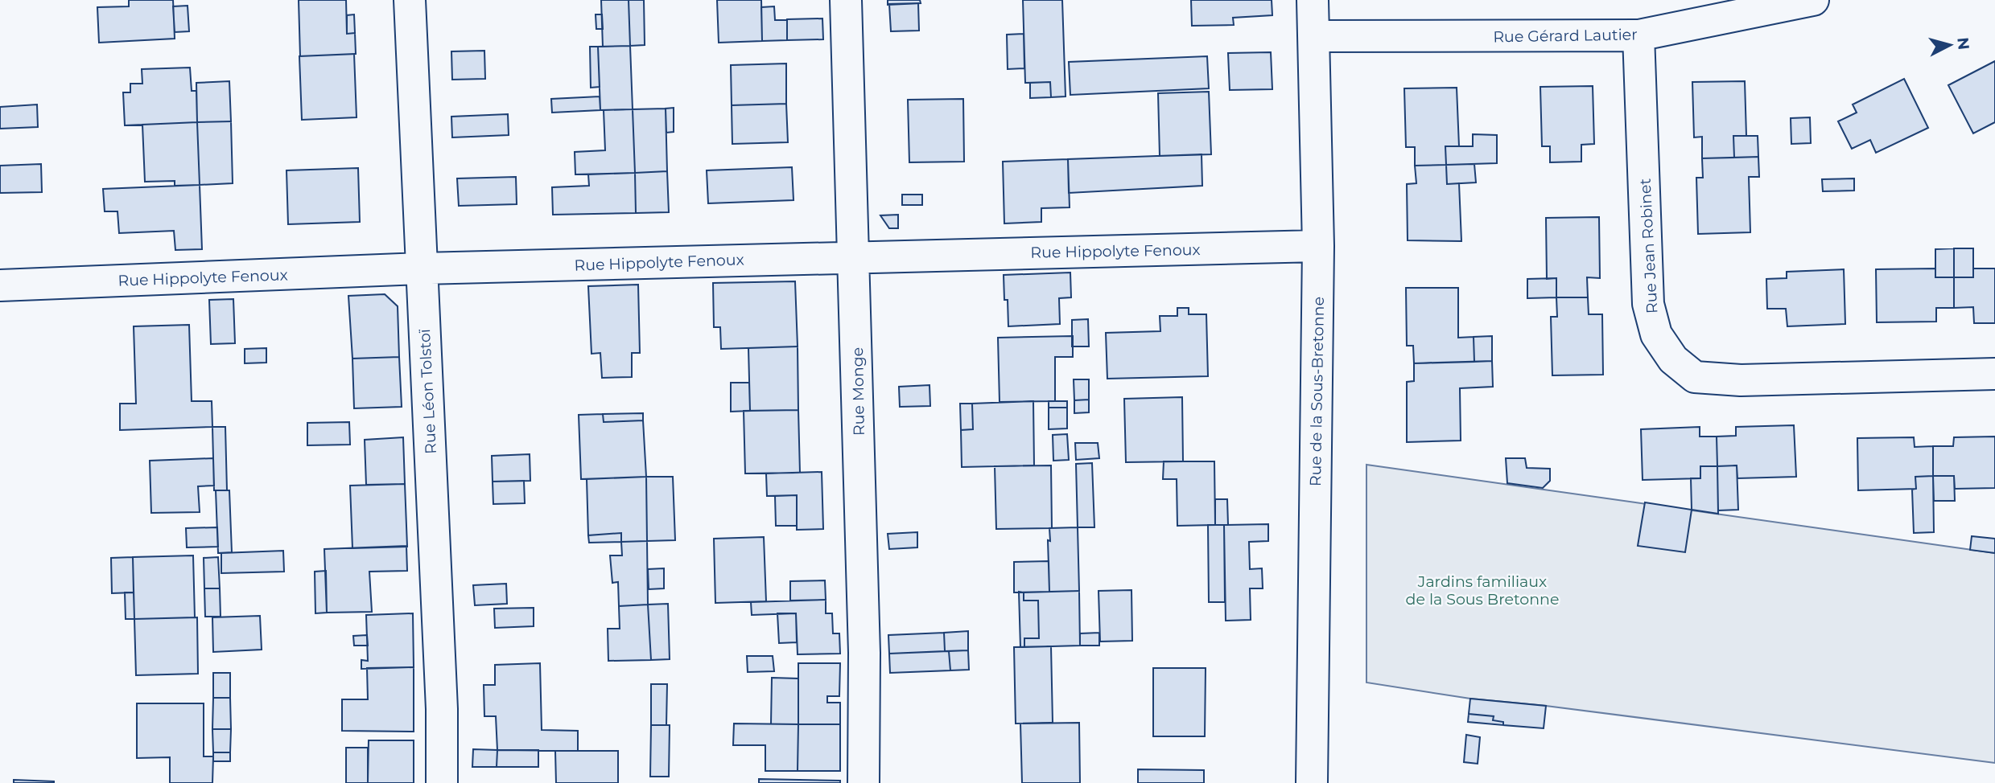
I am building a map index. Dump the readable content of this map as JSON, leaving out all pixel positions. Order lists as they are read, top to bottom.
{
  "streets": {
    "street": [
      "Rue Gérard Lautier",
      "Rue Jean Robinet",
      "Rue Hippolyte Fenoux",
      "Rue Léon Tolstoï",
      "Rue Monge",
      "Rue de la Sous-Bretonne"
    ]
  },
  "crossings": [
    ["Rue Gérard Lautier", "Rue Jean Robinet"],
    ["Rue Gérard Lautier", "Rue de la Sous-Bretonne"],
    ["Rue Hippolyte Fenoux", "Rue Léon Tolstoï"],
    ["Rue Hippolyte Fenoux", "Rue Monge"],
    ["Rue Hippolyte Fenoux", "Rue de la Sous-Bretonne"]
  ],
  "parks": ["Jardins familiaux de la Sous Bretonne"],
  "north": "right"
}
